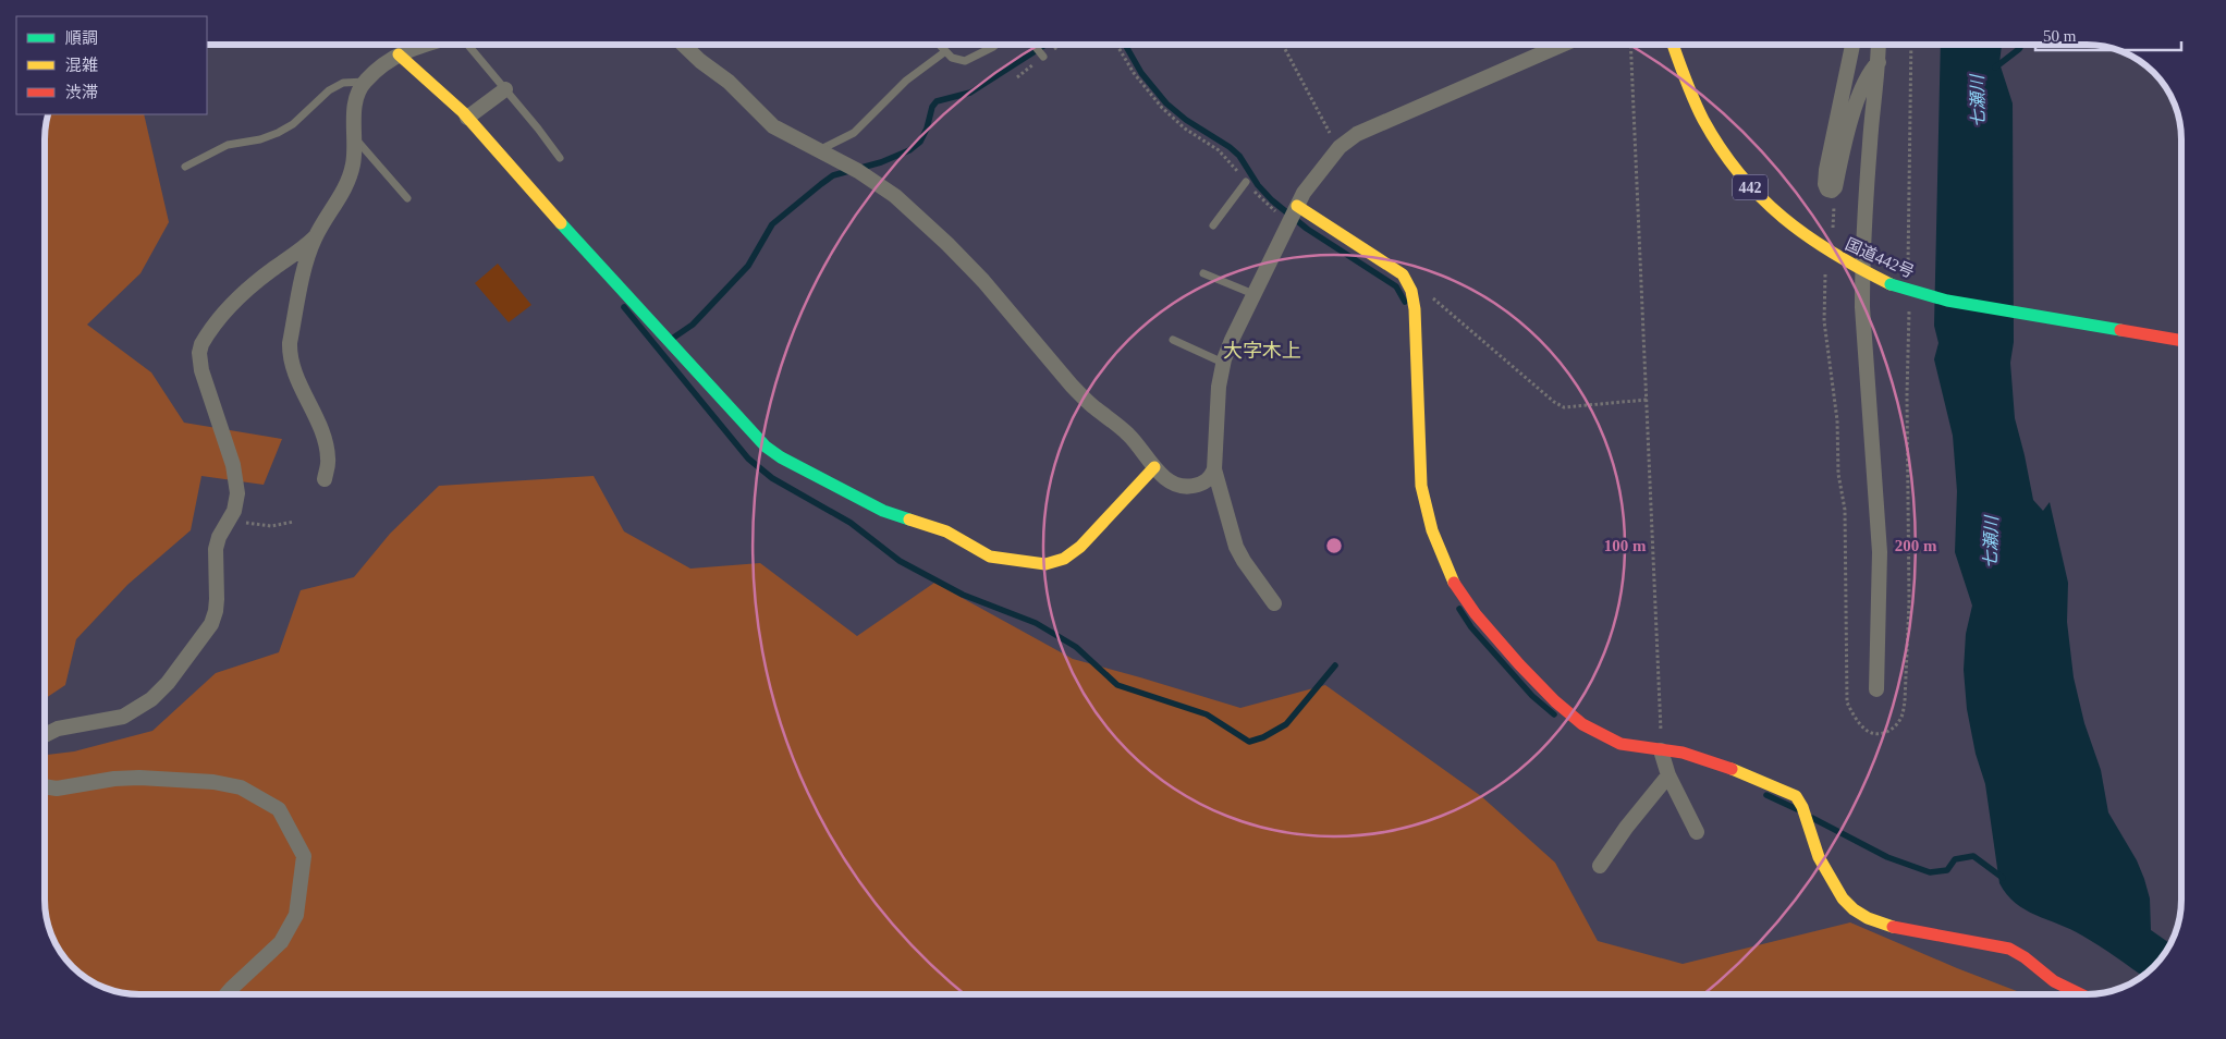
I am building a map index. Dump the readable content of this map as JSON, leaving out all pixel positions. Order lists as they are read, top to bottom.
{
  "streets": {
    "main road": ["442", "国道442号"]
  },
  "districts": ["大字木上"],
  "water": ["七瀬川"],
  "legend": ["順調", "混雑", "渋滞"],
  "scale_bar": "50 m",
  "rings": ["100 m", "200 m"]
}
